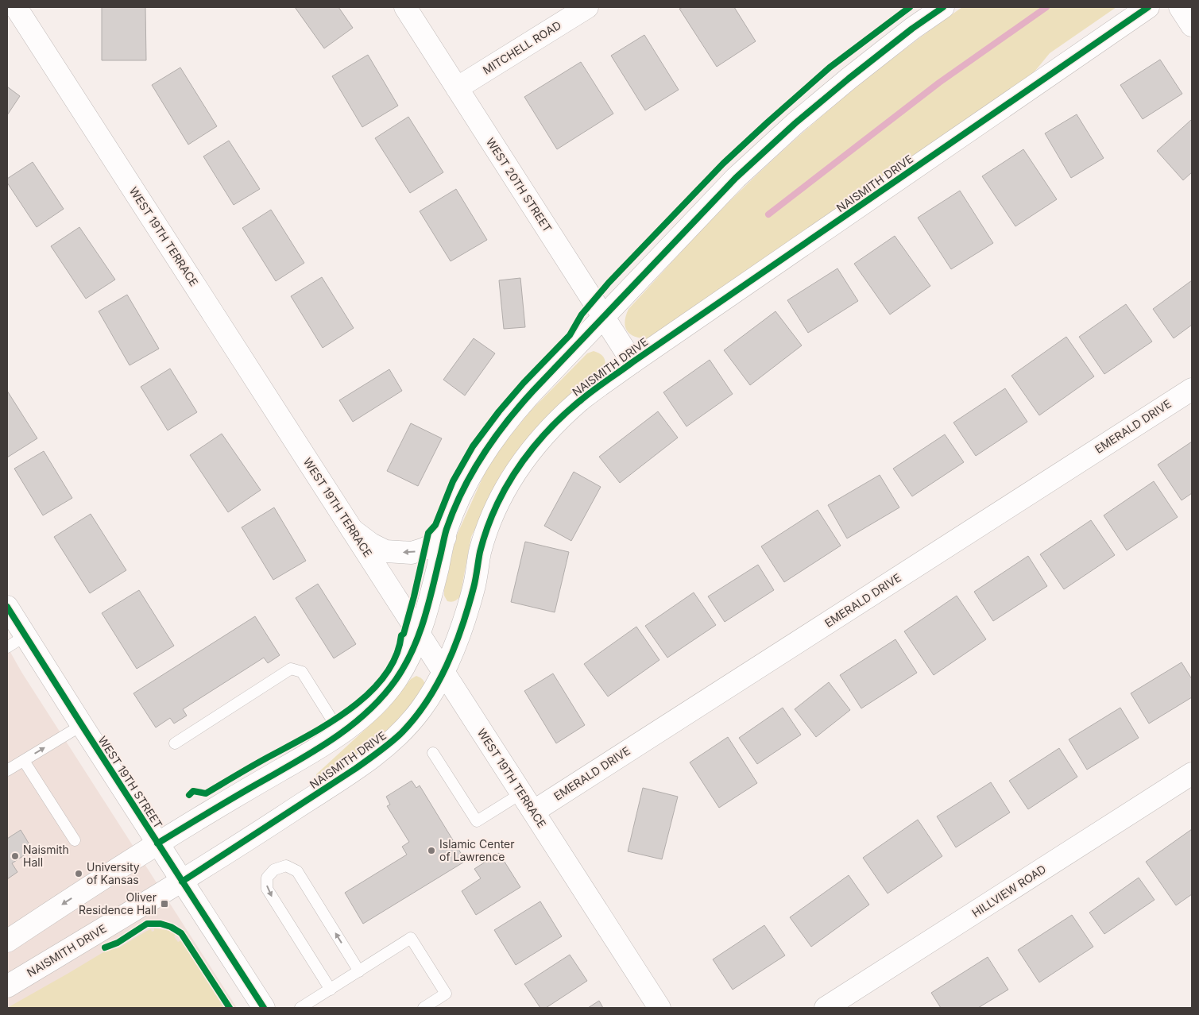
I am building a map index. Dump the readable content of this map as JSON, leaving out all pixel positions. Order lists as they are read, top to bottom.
{
  "streets": {
    "street": [
      "MITCHELL ROAD",
      "NAISMITH DRIVE",
      "WEST 20TH STREET",
      "WEST 19TH TERRACE",
      "EMERALD DRIVE",
      "WEST 19TH STREET",
      "HILLVIEW ROAD"
    ]
  },
  "crossings": [
    ["MITCHELL ROAD", "WEST 20TH STREET"],
    ["NAISMITH DRIVE", "WEST 20TH STREET"],
    ["NAISMITH DRIVE", "WEST 19TH TERRACE"],
    ["NAISMITH DRIVE", "WEST 19TH STREET"],
    ["WEST 19TH TERRACE", "EMERALD DRIVE"]
  ],
  "places": {
    "other": ["Islamic Center of Lawrence", "Naismith Hall", "University of Kansas"],
    "transit": ["Oliver Residence Hall"]
  }
}
